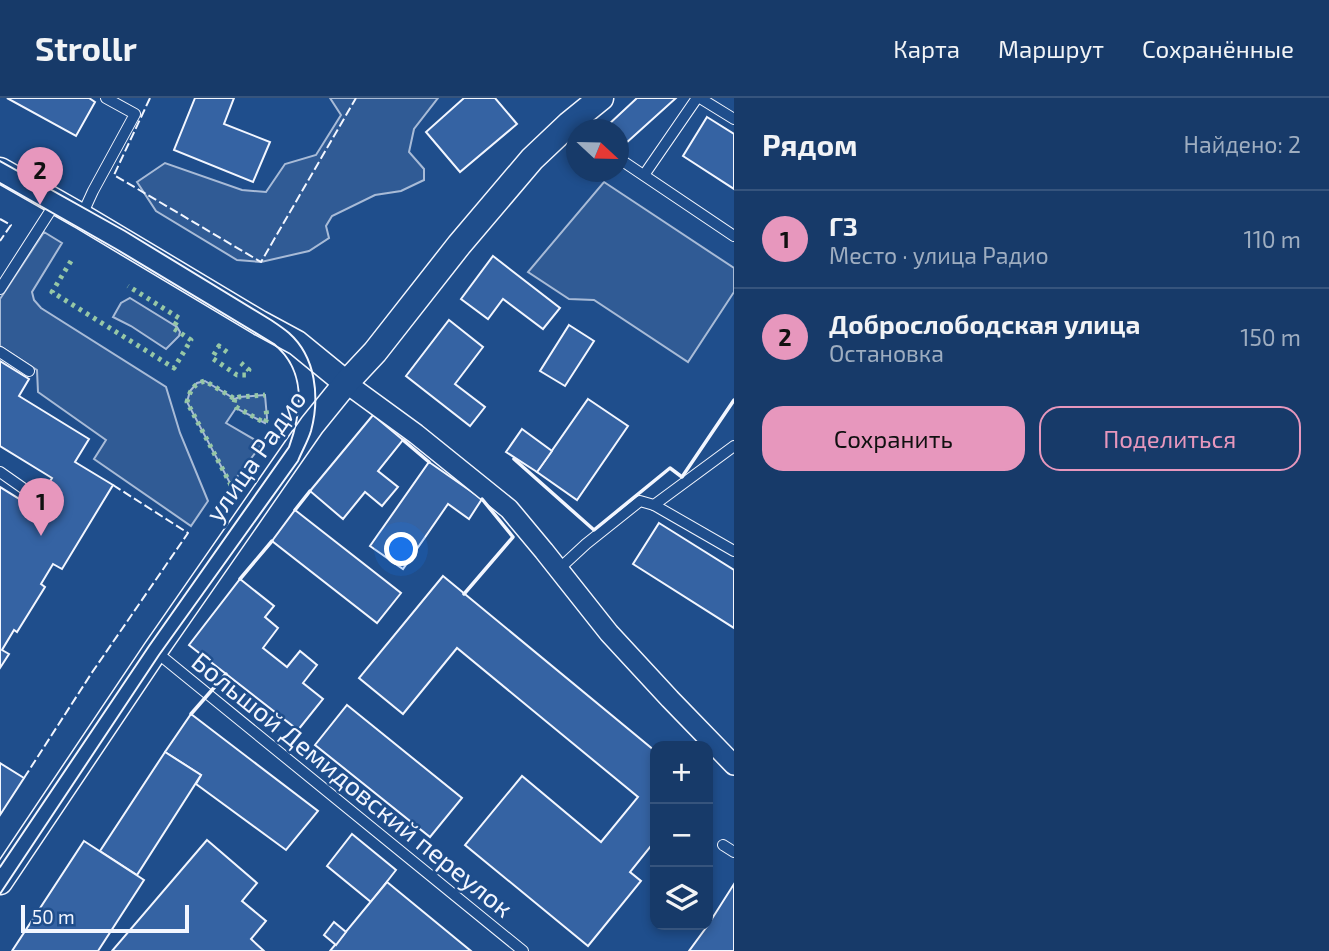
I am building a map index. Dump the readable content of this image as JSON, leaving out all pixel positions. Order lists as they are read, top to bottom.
{
  "streets": {
    "street": ["улица Радио"],
    "lane": ["Большой Демидовский переулок"]
  },
  "crossings": [
    ["улица Радио", "Большой Демидовский переулок"]
  ],
  "scale_bar": "50 m",
  "north": "right",
  "page": {
    "header": "Strollr",
    "nav": ["Карта", "Маршрут", "Сохранённые"],
    "heading": ["Рядом", "Найдено: 2"],
    "pins": ["2", "1"],
    "list": [
      {
        "mark": "1",
        "name": "ГЗ",
        "note": "Место · улица Радио",
        "value": "110 m"
      },
      {
        "mark": "2",
        "name": "Доброслободская улица",
        "note": "Остановка",
        "value": "150 m"
      }
    ],
    "buttons": ["Сохранить", "Поделиться"],
    "map_buttons": ["+", "−"],
    "scale": "50 m"
  }
}
